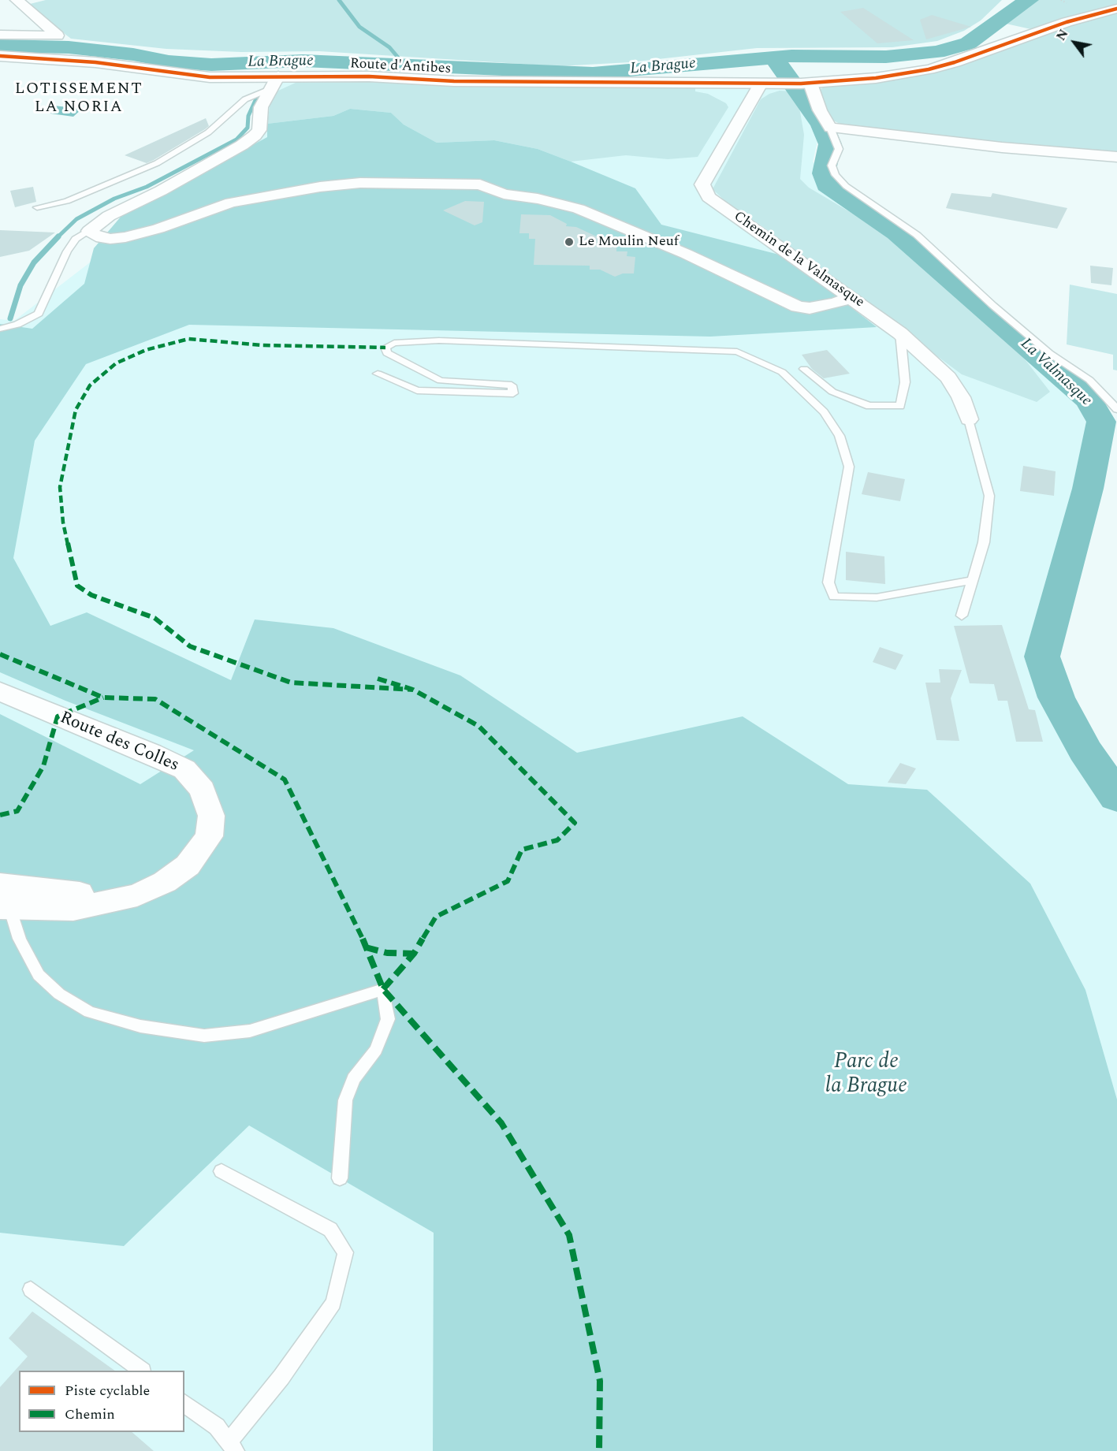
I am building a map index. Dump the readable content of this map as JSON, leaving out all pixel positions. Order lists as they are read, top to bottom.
{
  "streets": {
    "street": ["Route d'Antibes", "Chemin de la Valmasque", "Route des Colles"]
  },
  "crossings": [
    ["Route d'Antibes", "Chemin de la Valmasque"]
  ],
  "districts": ["LOTISSEMENT LA NORIA"],
  "water": ["La Brague", "La Valmasque"],
  "parks": ["Parc de la Brague"],
  "places": ["Le Moulin Neuf"],
  "legend": ["Piste cyclable", "Chemin"],
  "north": "top left"
}
